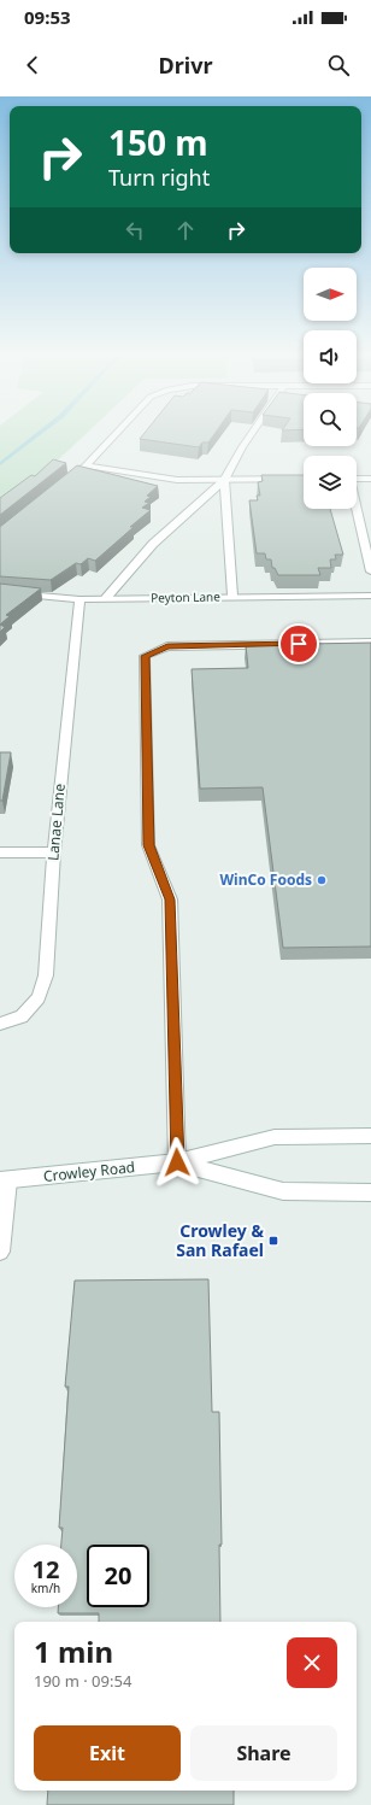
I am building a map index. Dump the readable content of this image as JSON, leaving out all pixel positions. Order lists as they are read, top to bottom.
{
  "streets": {
    "street": ["Peyton Lane", "Lanae Lane", "Crowley Road"]
  },
  "crossings": [
    ["Peyton Lane", "Lanae Lane"]
  ],
  "places": {
    "other": ["WinCo Foods"],
    "transit": ["Crowley & San Rafael"]
  },
  "north": "right",
  "page": {
    "status": "09:53",
    "header": "Drivr",
    "turn": ["150 m", "Turn right"],
    "speed": "12 km/h",
    "limit": "20",
    "heading": ["1 min", "190 m · 09:54"],
    "buttons": ["Exit", "Share"]
  }
}
